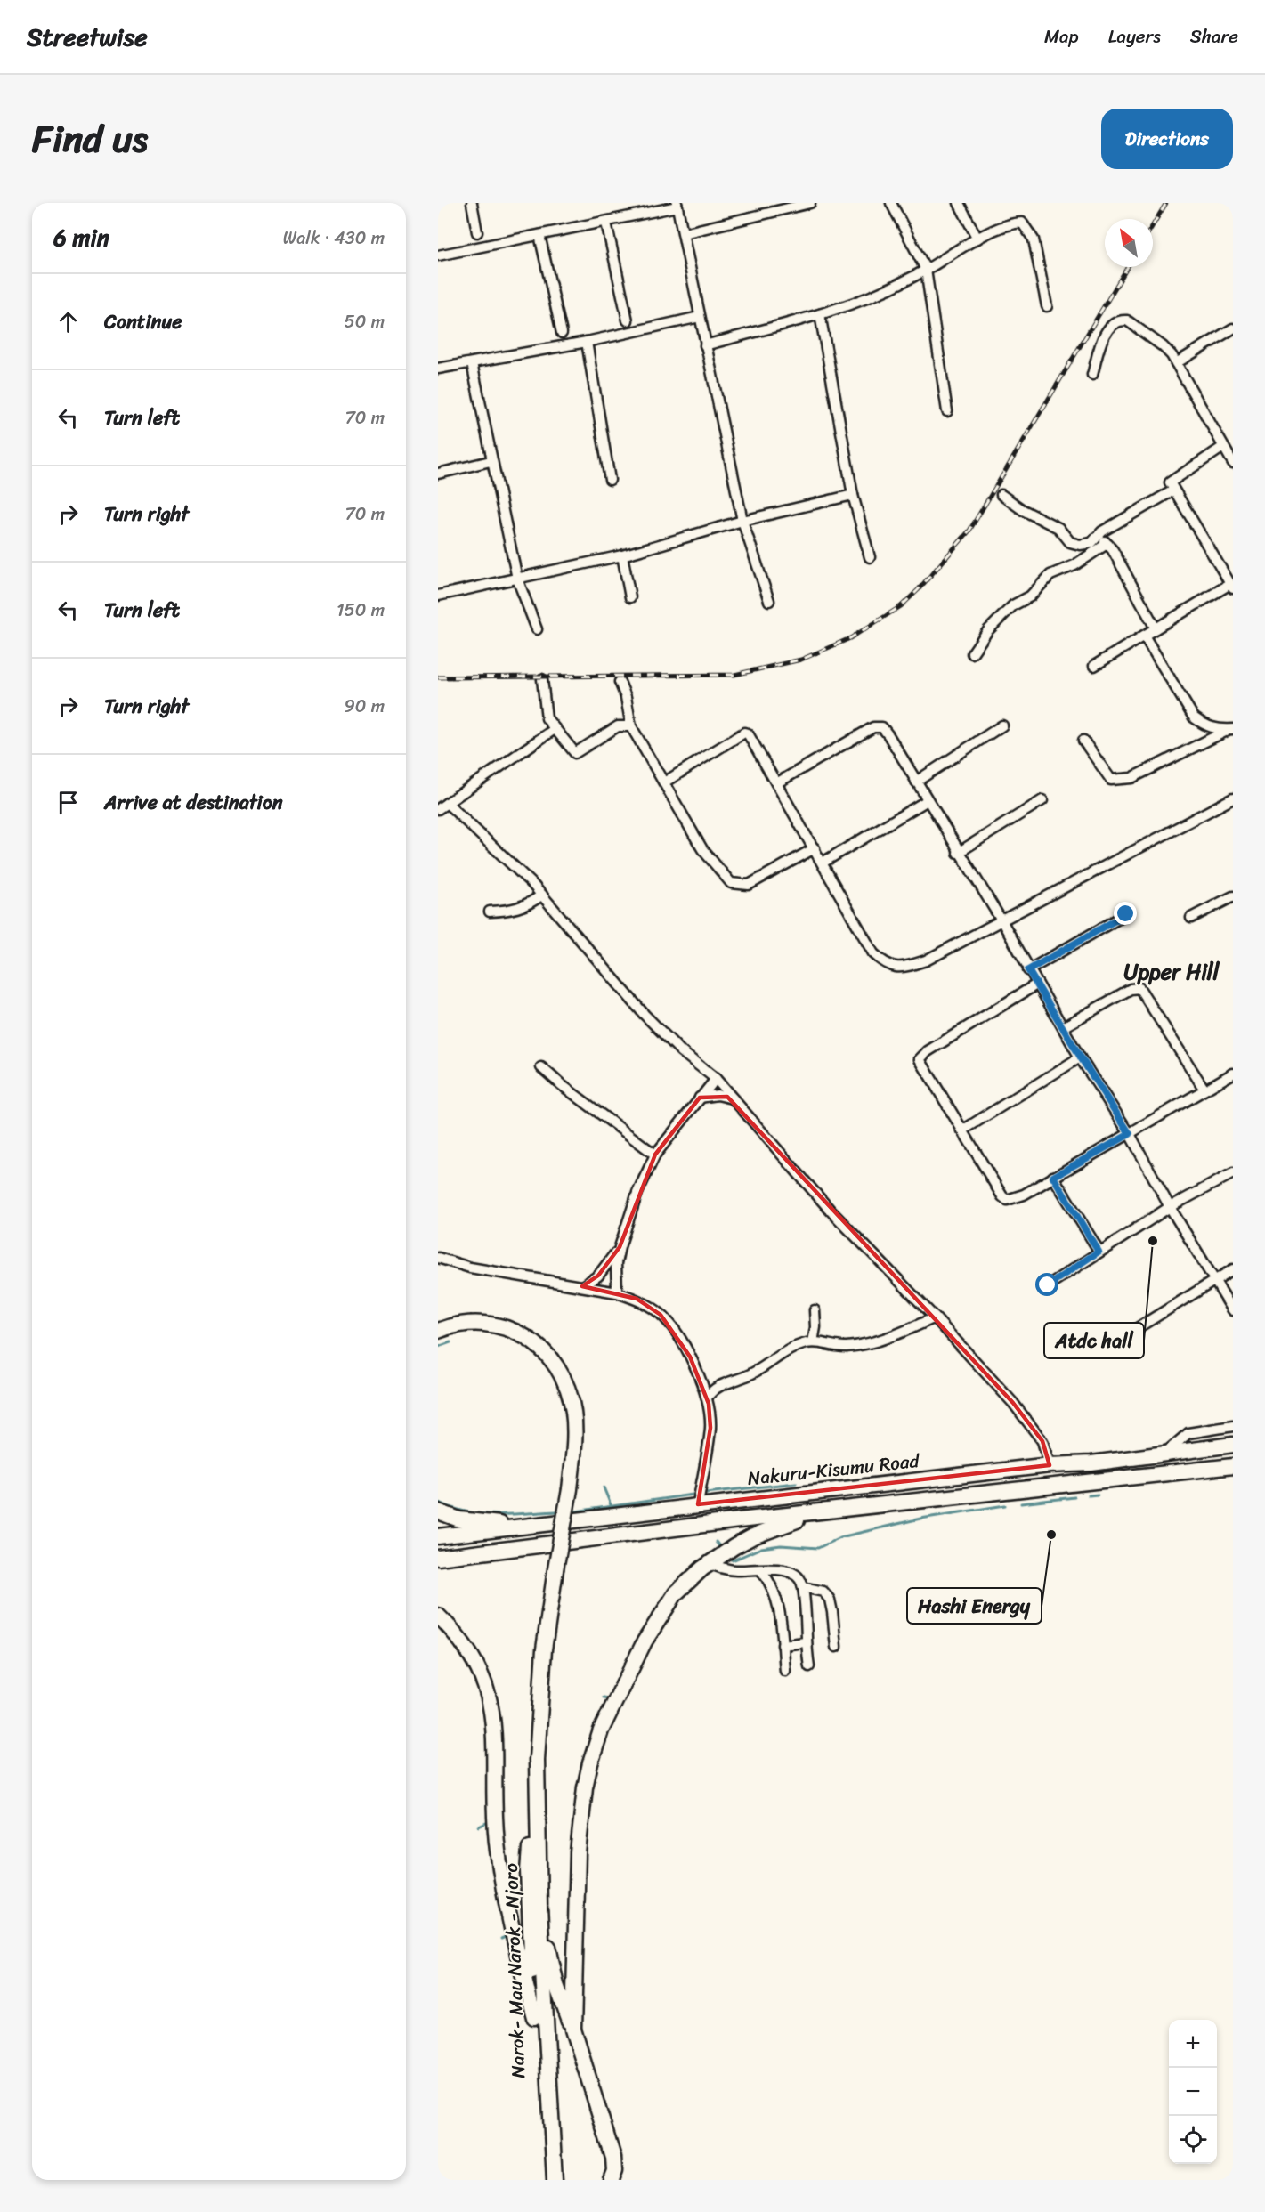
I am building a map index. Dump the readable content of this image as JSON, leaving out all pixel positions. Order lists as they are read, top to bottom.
{
  "streets": {
    "highway": ["Nakuru-Kisumu Road", "Narok- Mau Narok - Njoro"]
  },
  "districts": ["Upper Hill"],
  "places": ["Atdc hall", "Hashi Energy"],
  "north": "top left",
  "page": {
    "header": "Streetwise",
    "nav": ["Map", "Layers", "Share"],
    "title": "Find us",
    "buttons": "Directions",
    "heading": ["6 min", "Walk · 430 m"],
    "list": [
      ["Continue", "50 m"],
      ["Turn left", "70 m"],
      ["Turn right", "70 m"],
      ["Turn left", "150 m"],
      ["Turn right", "90 m"],
      "Arrive at destination"
    ],
    "map_buttons": ["+", "−"]
  }
}
